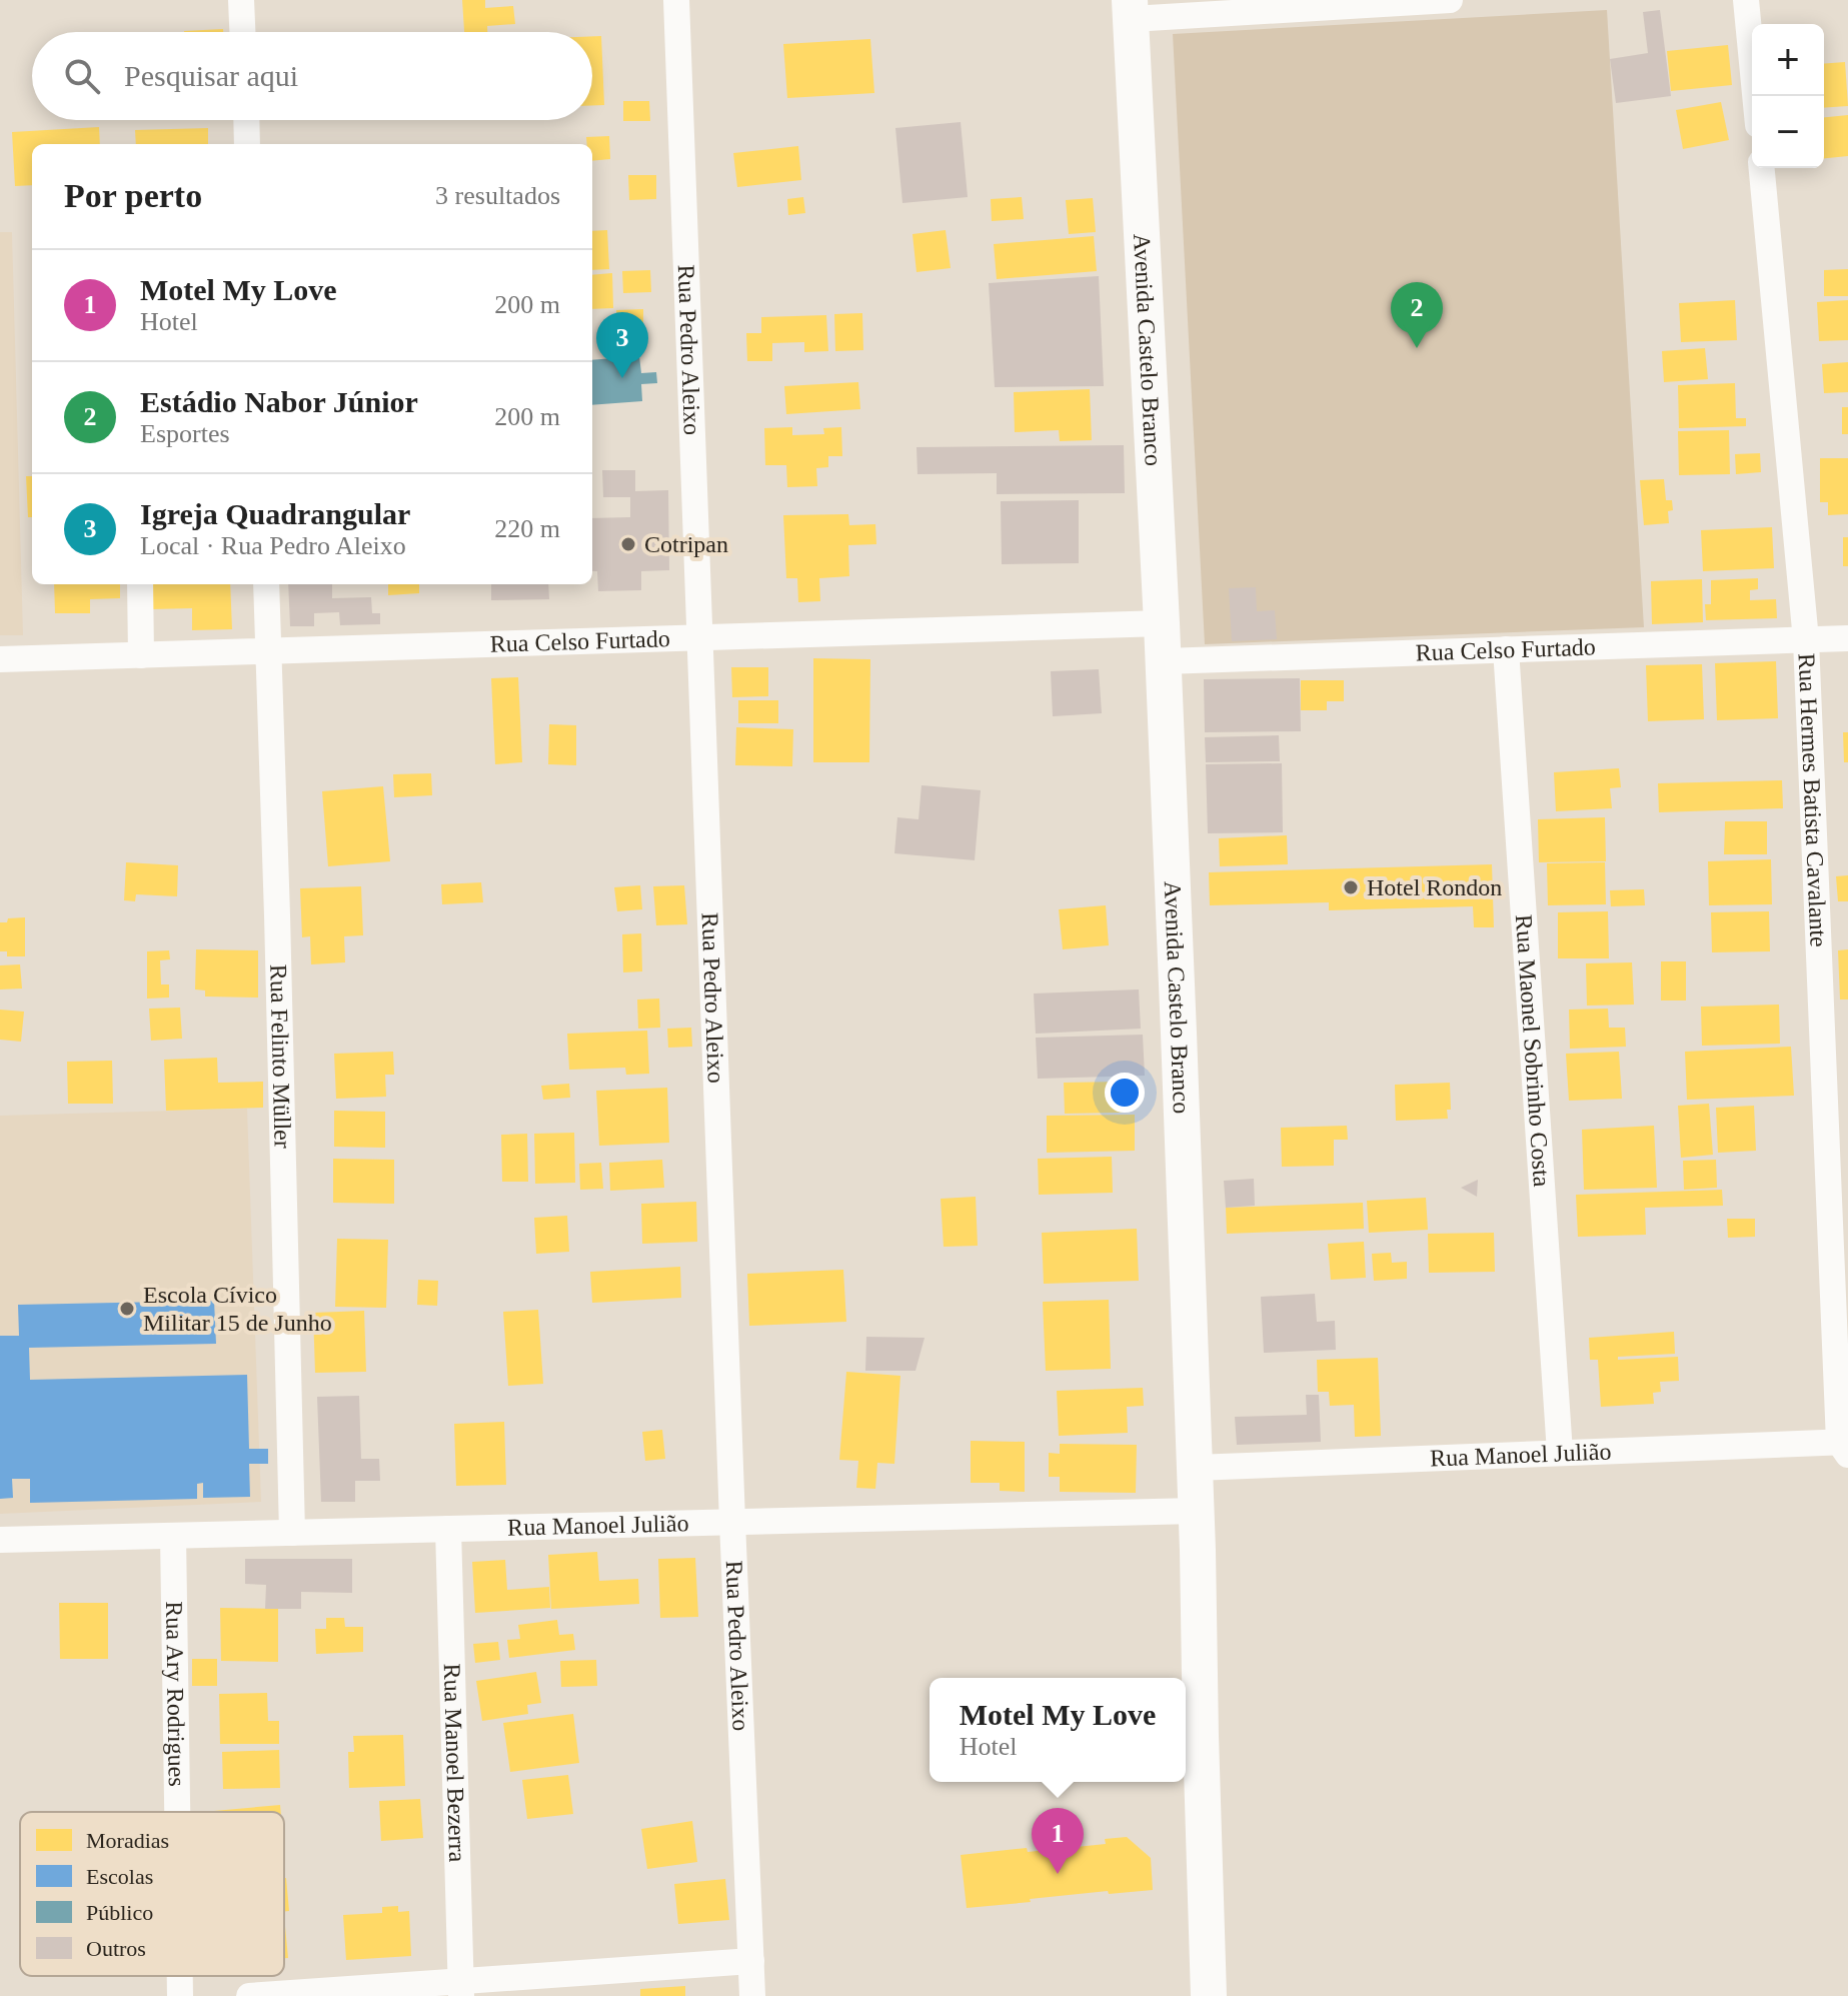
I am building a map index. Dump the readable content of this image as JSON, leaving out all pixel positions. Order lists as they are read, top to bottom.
{
  "streets": {
    "highway": ["Avenida Castelo Branco"],
    "street": [
      "Rua Pedro Aleixo",
      "Rua Celso Furtado",
      "Rua Hermes Batista Cavalante",
      "Rua Maonel Sobrinho Costa",
      "Rua Felinto Müller",
      "Rua Manoel Julião",
      "Rua Ary Rodrigues",
      "Rua Manoel Bezerra"
    ]
  },
  "crossings": [
    ["Rua Pedro Aleixo", "Rua Celso Furtado"],
    ["Rua Pedro Aleixo", "Rua Manoel Julião"],
    ["Avenida Castelo Branco", "Rua Celso Furtado"],
    ["Avenida Castelo Branco", "Rua Manoel Julião"],
    ["Rua Celso Furtado", "Rua Hermes Batista Cavalante"],
    ["Rua Celso Furtado", "Rua Maonel Sobrinho Costa"],
    ["Rua Celso Furtado", "Rua Felinto Müller"],
    ["Rua Hermes Batista Cavalante", "Rua Manoel Julião"],
    ["Rua Maonel Sobrinho Costa", "Rua Manoel Julião"],
    ["Rua Felinto Müller", "Rua Manoel Julião"],
    ["Rua Manoel Julião", "Rua Ary Rodrigues"],
    ["Rua Manoel Julião", "Rua Manoel Bezerra"]
  ],
  "places": ["Cotripan", "Hotel Rondon", "Escola Cívico Militar 15 de Junho"],
  "legend": [
    "Moradias",
    "Escolas",
    "Público",
    "Outros"
  ],
  "page": {
    "map_buttons": ["+", "−"],
    "search": "Pesquisar aqui",
    "heading": ["Por perto", "3 resultados"],
    "list": [
      {
        "mark": "1",
        "name": "Motel My Love",
        "note": "Hotel",
        "value": "200 m"
      },
      {
        "mark": "2",
        "name": "Estádio Nabor Júnior",
        "note": "Esportes",
        "value": "200 m"
      },
      {
        "mark": "3",
        "name": "Igreja Quadrangular",
        "note": "Local · Rua Pedro Aleixo",
        "value": "220 m"
      }
    ],
    "pins": ["2", "3", "1"],
    "popup": ["Motel My Love", "Hotel"]
  }
}
